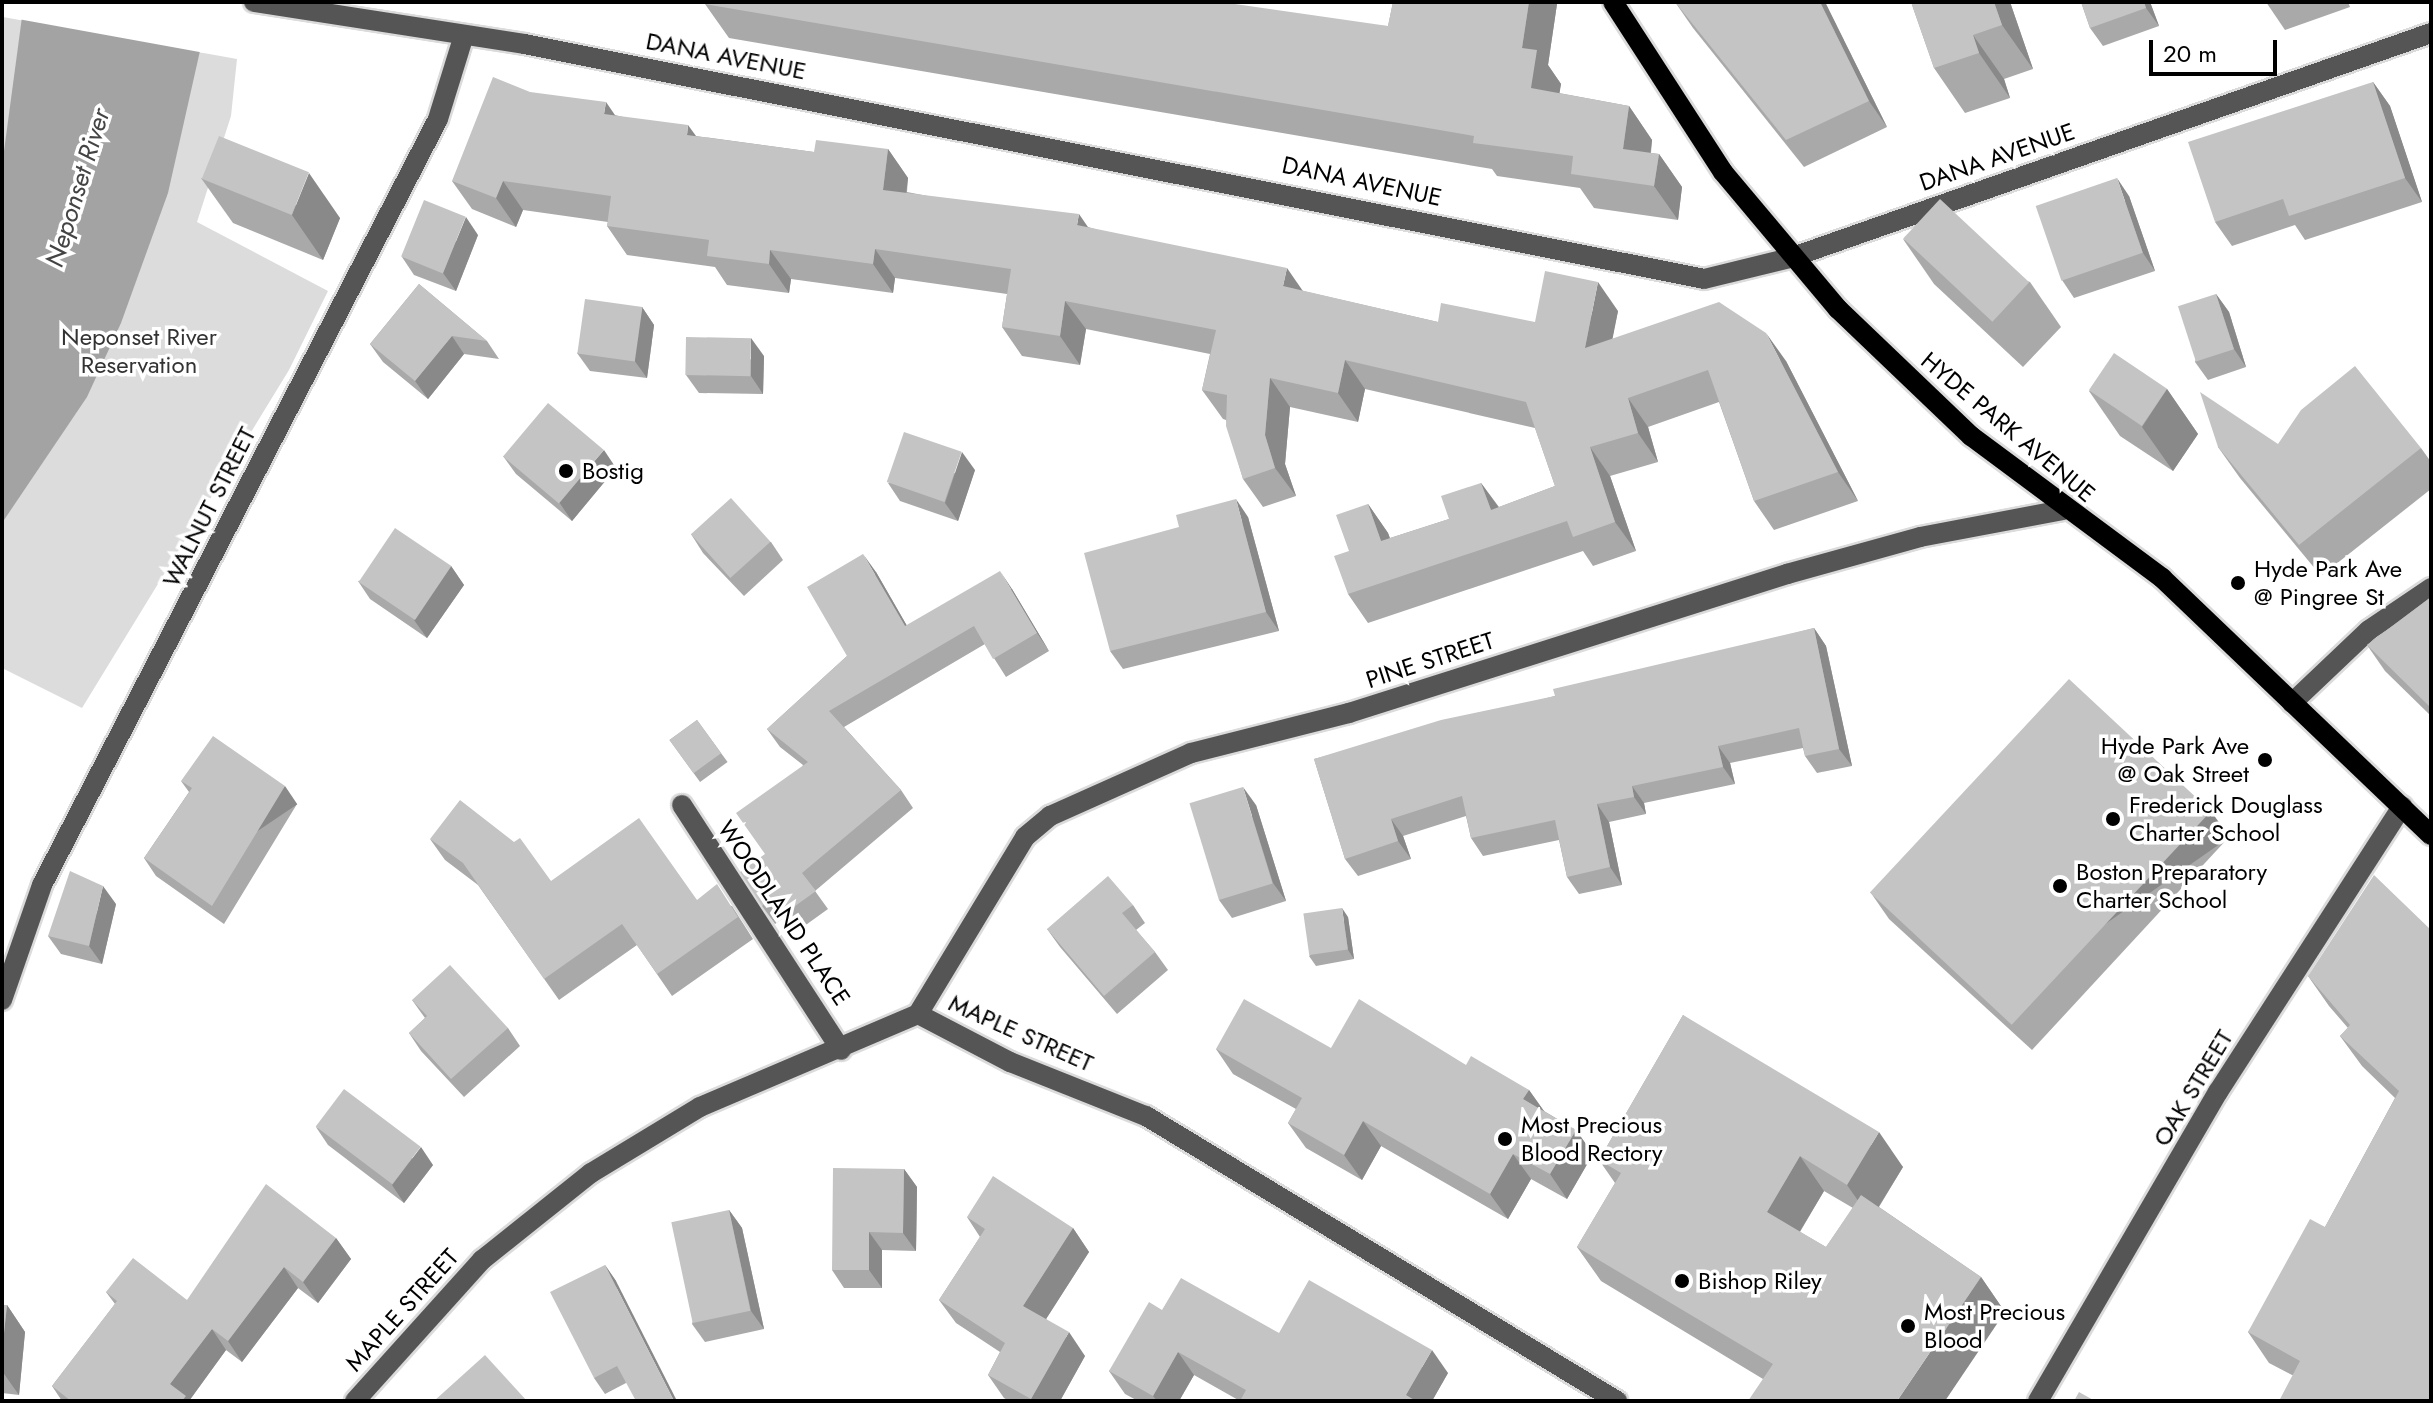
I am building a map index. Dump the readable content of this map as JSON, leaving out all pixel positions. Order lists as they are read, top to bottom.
{
  "streets": {
    "main road": ["HYDE PARK AVENUE"],
    "street": [
      "DANA AVENUE",
      "WALNUT STREET",
      "PINE STREET",
      "WOODLAND PLACE",
      "MAPLE STREET",
      "OAK STREET"
    ]
  },
  "crossings": [
    ["DANA AVENUE", "HYDE PARK AVENUE"],
    ["DANA AVENUE", "WALNUT STREET"],
    ["HYDE PARK AVENUE", "PINE STREET"],
    ["HYDE PARK AVENUE", "OAK STREET"],
    ["PINE STREET", "MAPLE STREET"],
    ["WOODLAND PLACE", "MAPLE STREET"]
  ],
  "water": ["Neponset River"],
  "parks": ["Neponset River Reservation"],
  "places": [
    "Bostig",
    "Hyde Park Ave @ Pingree St",
    "Hyde Park Ave @ Oak Street",
    "Frederick Douglass Charter School",
    "Boston Preparatory Charter School",
    "Most Precious Blood Rectory",
    "Bishop Riley",
    "Most Precious Blood"
  ],
  "scale_bar": "20 m"
}
